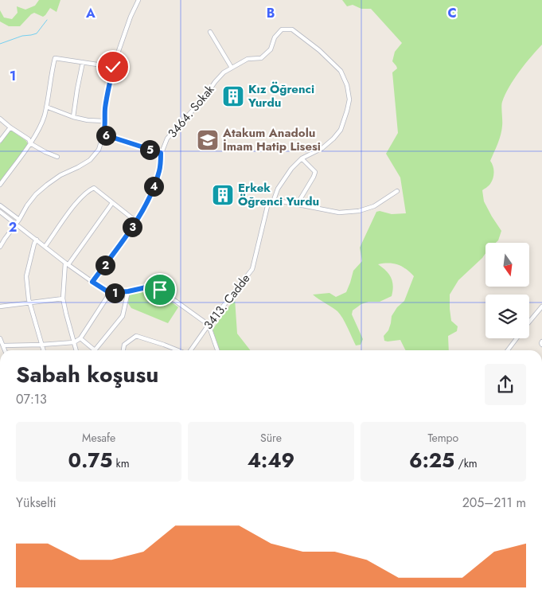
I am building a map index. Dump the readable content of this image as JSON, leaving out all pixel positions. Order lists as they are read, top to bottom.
{
  "streets": {
    "street": ["3464. Sokak", "3413. Cadde"]
  },
  "crossings": [
    ["3464. Sokak", "3413. Cadde"]
  ],
  "places": {
    "building": ["Kız Öğrenci Yurdu", "Erkek Öğrenci Yurdu"],
    "school or university": ["Atakum Anadolu İmam Hatip Lisesi"]
  },
  "north": "bottom",
  "page": {
    "pins": [
      "6",
      "5",
      "4",
      "3",
      "2",
      "1"
    ],
    "heading": ["Sabah koşusu", "07:13"],
    "stats": [
      ["Mesafe", "0.75 km"],
      ["Süre", "4:49"],
      ["Tempo", "6:25 /km"]
    ],
    "chart": ["Yükselti", "205–211 m"]
  },
  "grid": {
    "columns": ["A", "B", "C"],
    "rows": ["1", "2"]
  }
}
